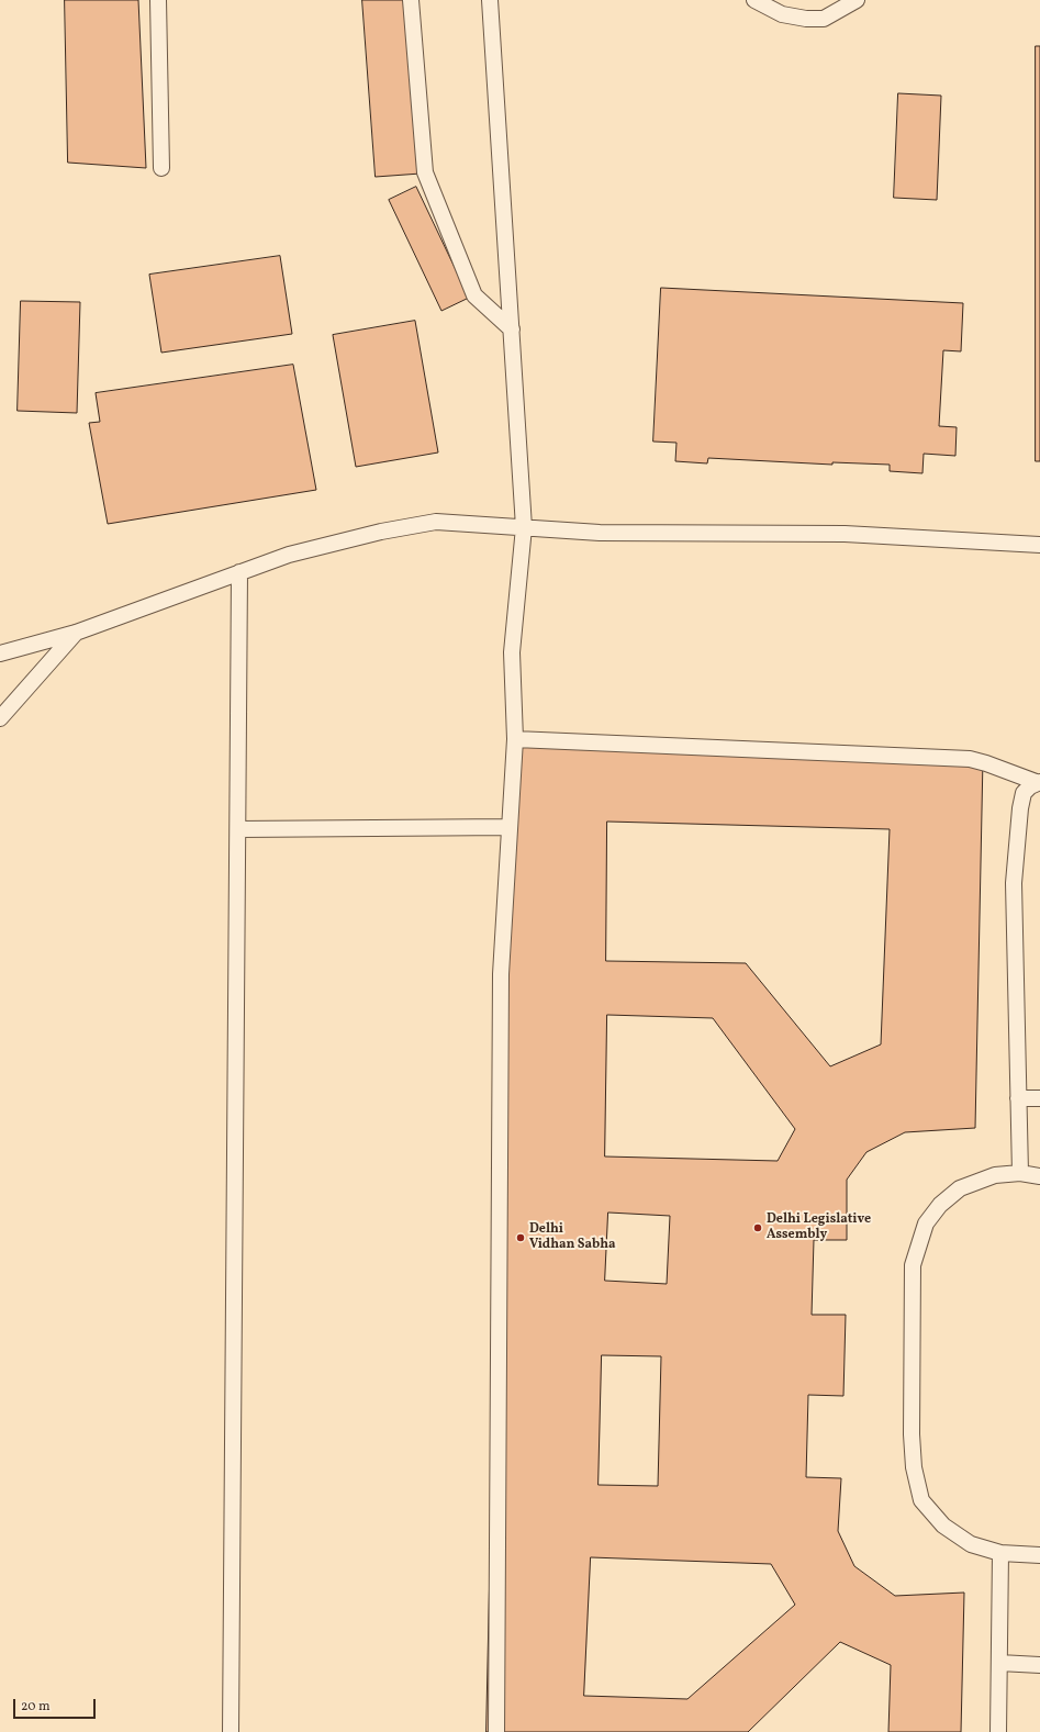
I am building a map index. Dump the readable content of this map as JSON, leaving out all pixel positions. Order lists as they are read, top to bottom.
{
  "places": ["Delhi Legislative Assembly", "Delhi Vidhan Sabha"],
  "scale_bar": "20 m"
}
